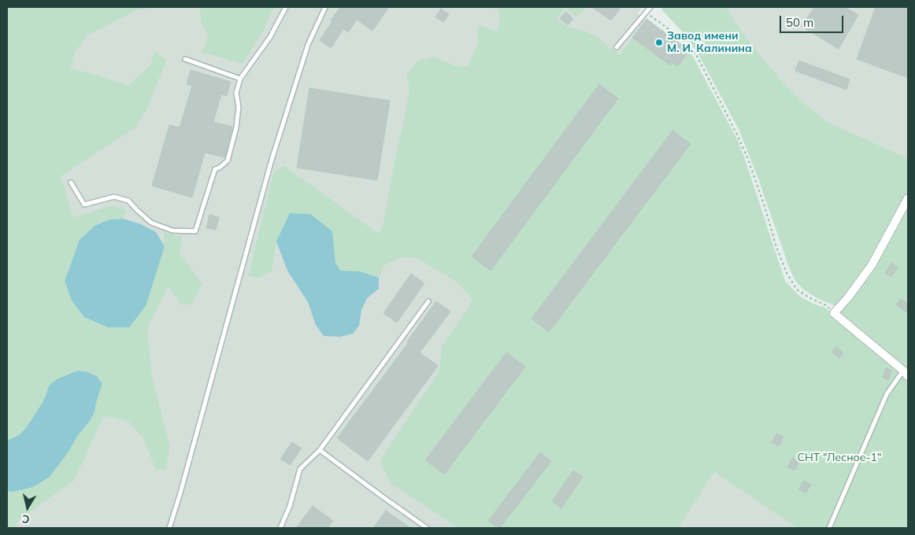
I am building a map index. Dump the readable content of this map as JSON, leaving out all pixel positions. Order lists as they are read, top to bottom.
{
  "parks": ["СНТ \"Лесное-1\""],
  "places": ["Завод имени М. И. Калинина"],
  "scale_bar": "50 m",
  "north": "bottom"
}
